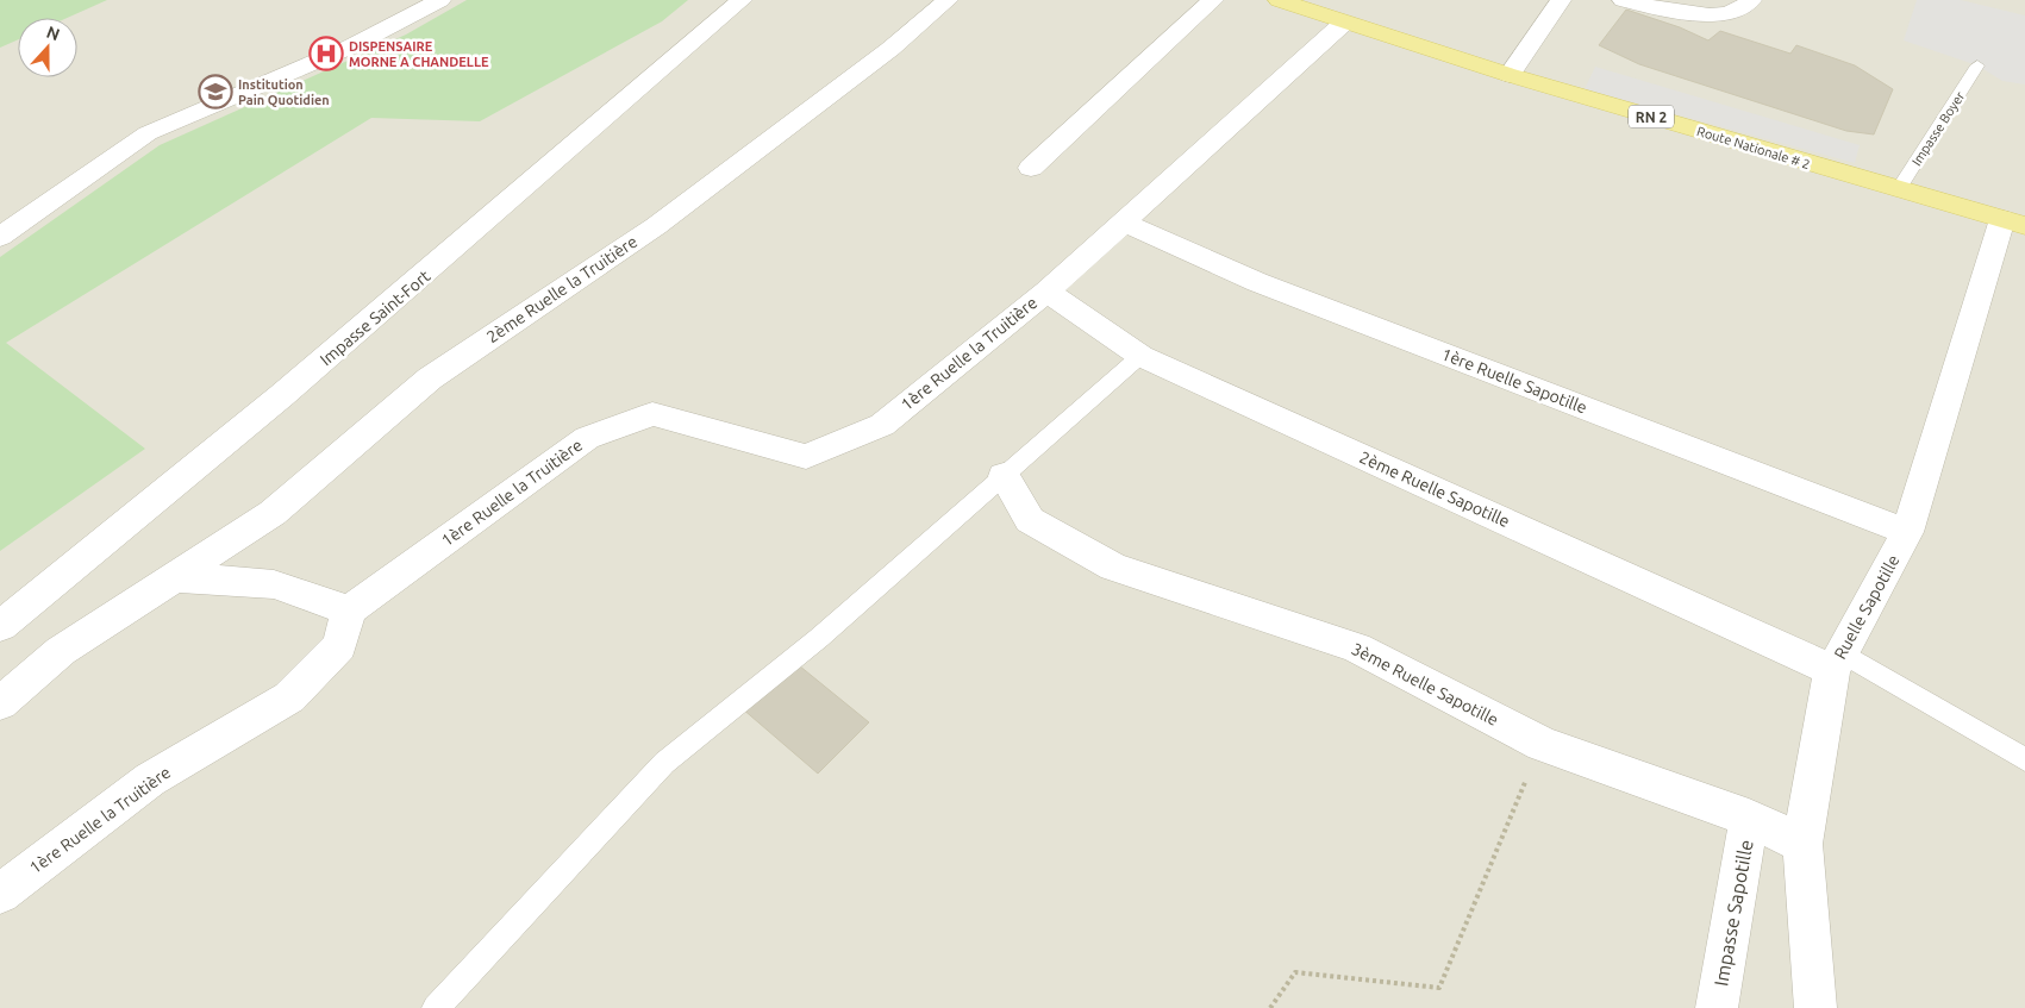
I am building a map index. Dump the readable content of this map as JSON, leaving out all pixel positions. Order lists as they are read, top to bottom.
{
  "streets": {
    "main road": ["RN 2", "Route Nationale # 2"],
    "street": [
      "2ème Ruelle la Truitière",
      "Impasse Saint-Fort",
      "1ère Ruelle la Truitière",
      "1ère Ruelle Sapotille",
      "2ème Ruelle Sapotille",
      "Ruelle Sapotille",
      "3ème Ruelle Sapotille",
      "Impasse Sapotille"
    ],
    "lane": ["Impasse Boyer"]
  },
  "crossings": [
    ["Impasse Boyer", "Route Nationale # 2"],
    ["Route Nationale # 2", "1ère Ruelle la Truitière"],
    ["Route Nationale # 2", "Ruelle Sapotille"],
    ["1ère Ruelle la Truitière", "1ère Ruelle Sapotille"],
    ["1ère Ruelle la Truitière", "2ème Ruelle Sapotille"],
    ["1ère Ruelle Sapotille", "Ruelle Sapotille"],
    ["2ème Ruelle Sapotille", "Ruelle Sapotille"],
    ["Ruelle Sapotille", "3ème Ruelle Sapotille"],
    ["3ème Ruelle Sapotille", "Impasse Sapotille"]
  ],
  "places": {
    "hospital": ["DISPENSAIRE MORNE A CHANDELLE"],
    "school or university": ["Institution Pain Quotidien"]
  },
  "north": "top"
}
